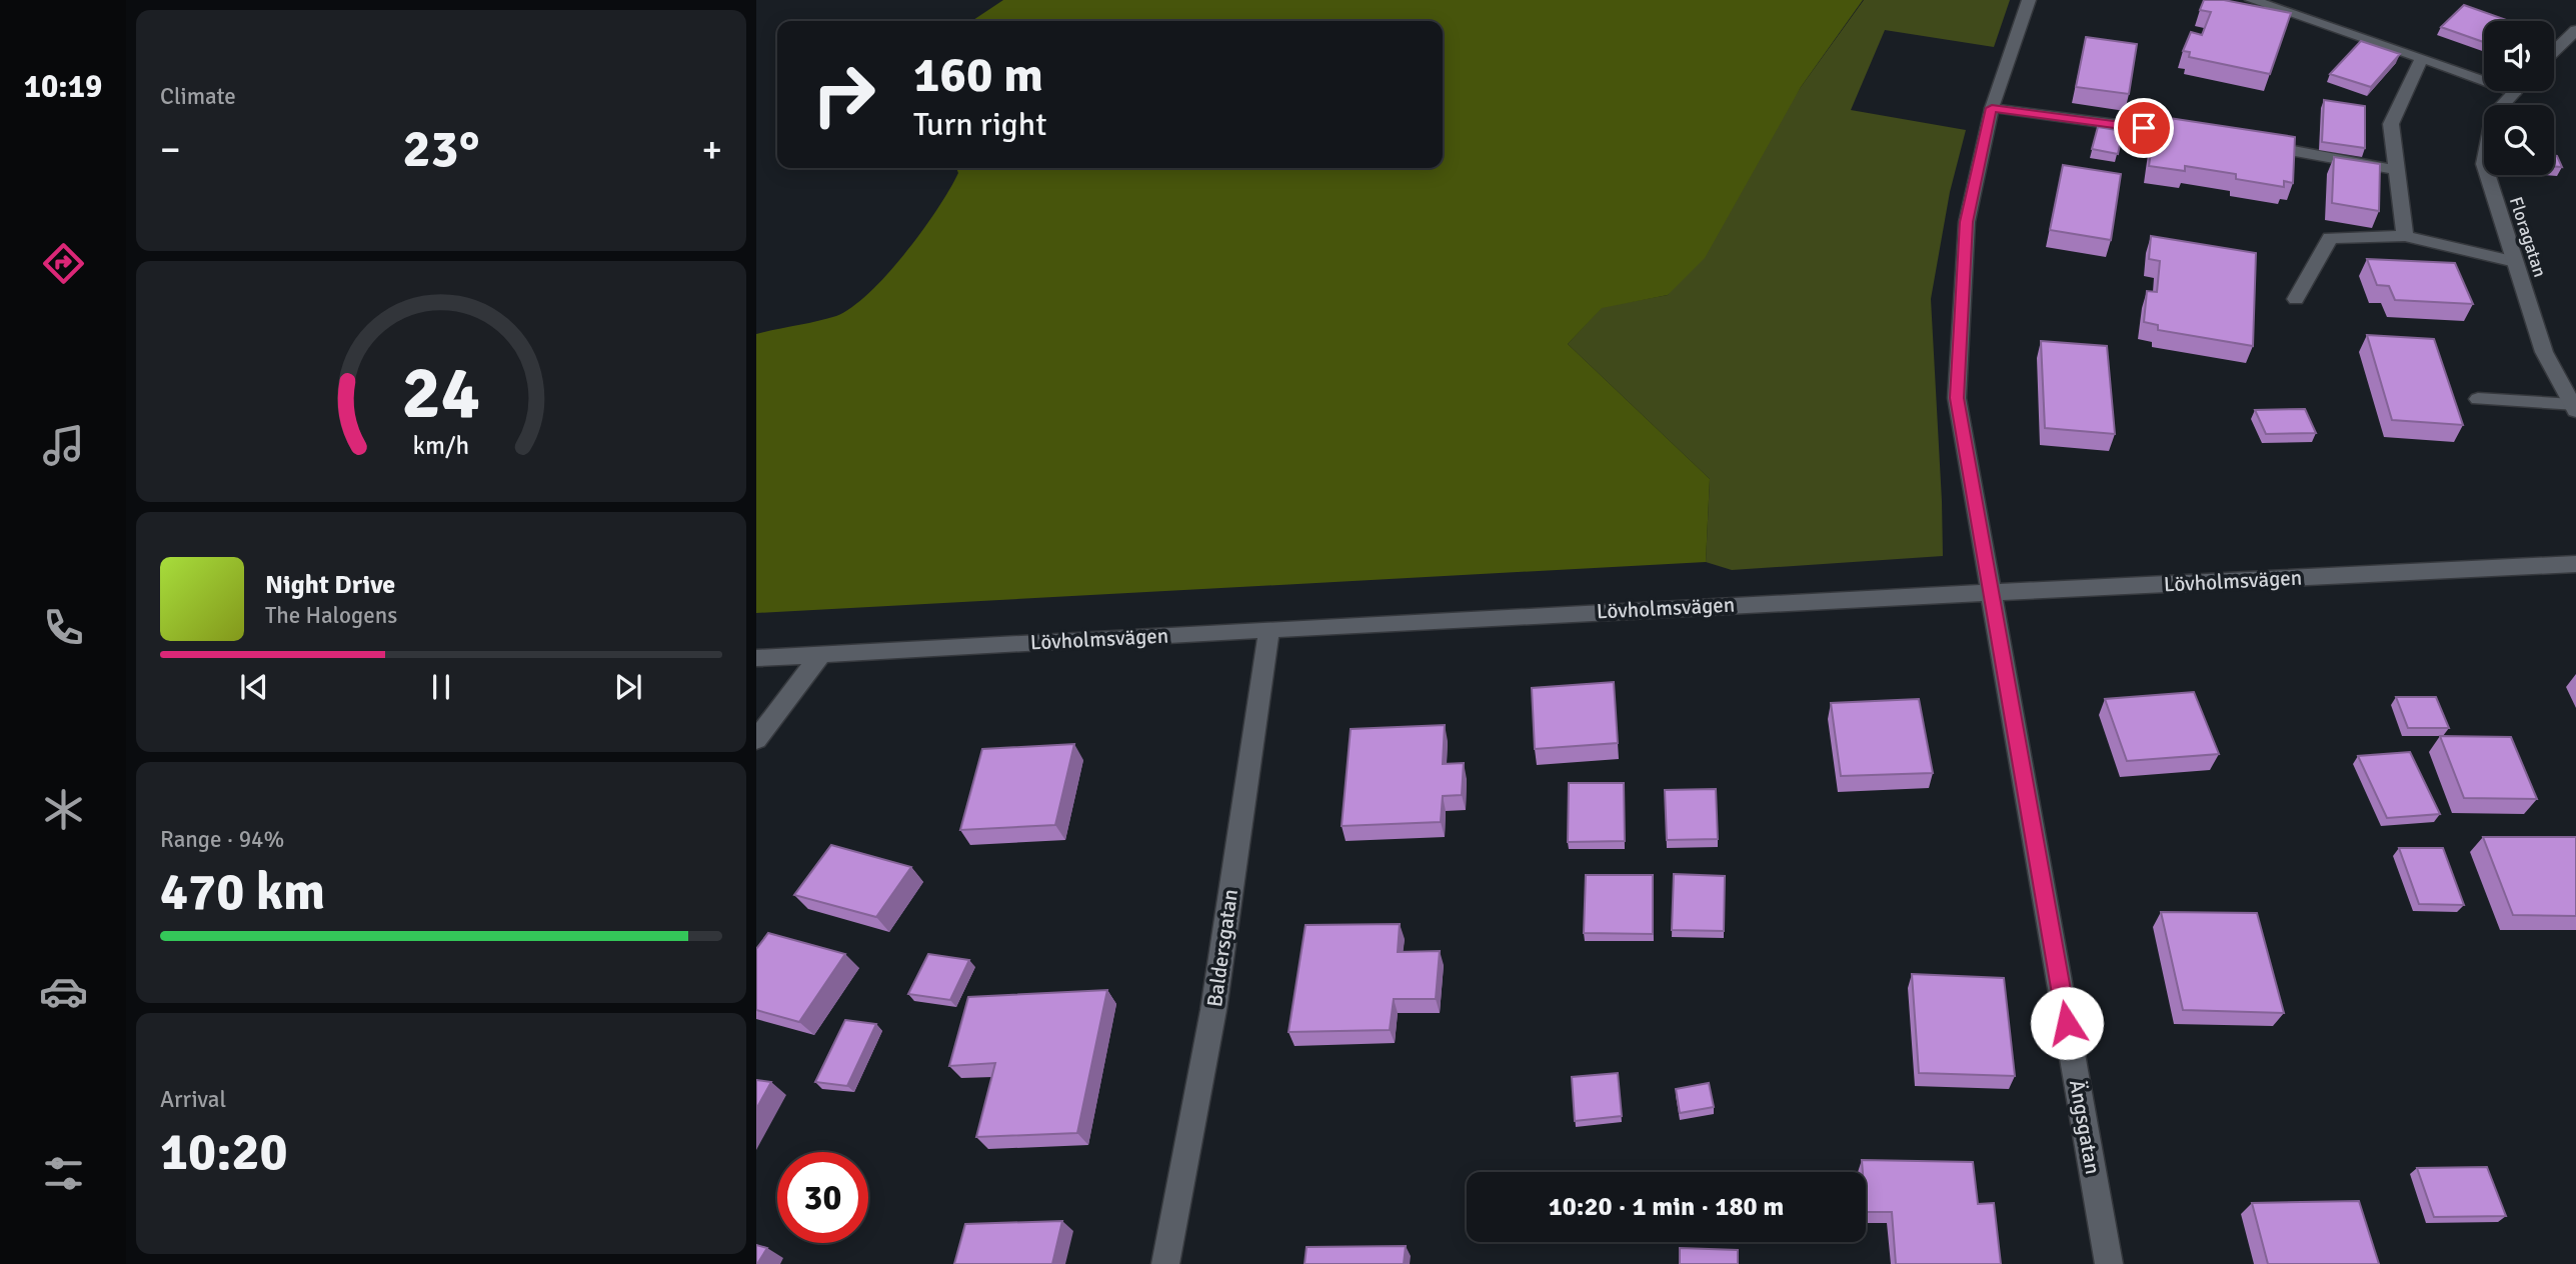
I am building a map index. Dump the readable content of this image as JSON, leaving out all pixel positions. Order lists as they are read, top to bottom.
{
  "streets": {
    "street": [
      "Floragatan",
      "Lövholmsvägen",
      "Baldersgatan",
      "Ängsgatan"
    ]
  },
  "crossings": [
    ["Lövholmsvägen", "Baldersgatan"],
    ["Lövholmsvägen", "Ängsgatan"]
  ],
  "page": {
    "tabs": "10:19",
    "tile": [
      "Climate",
      ["Range · 94%", "470 km"],
      ["Arrival", "10:20"]
    ],
    "turn": ["160 m", "Turn right"],
    "heat": ["−", "23°", "+"],
    "song": ["Night Drive", "The Halogens"],
    "limit": "30",
    "trip": "10:20 · 1 min · 180 m",
    "gauge": ["24", "km/h"]
  }
}
